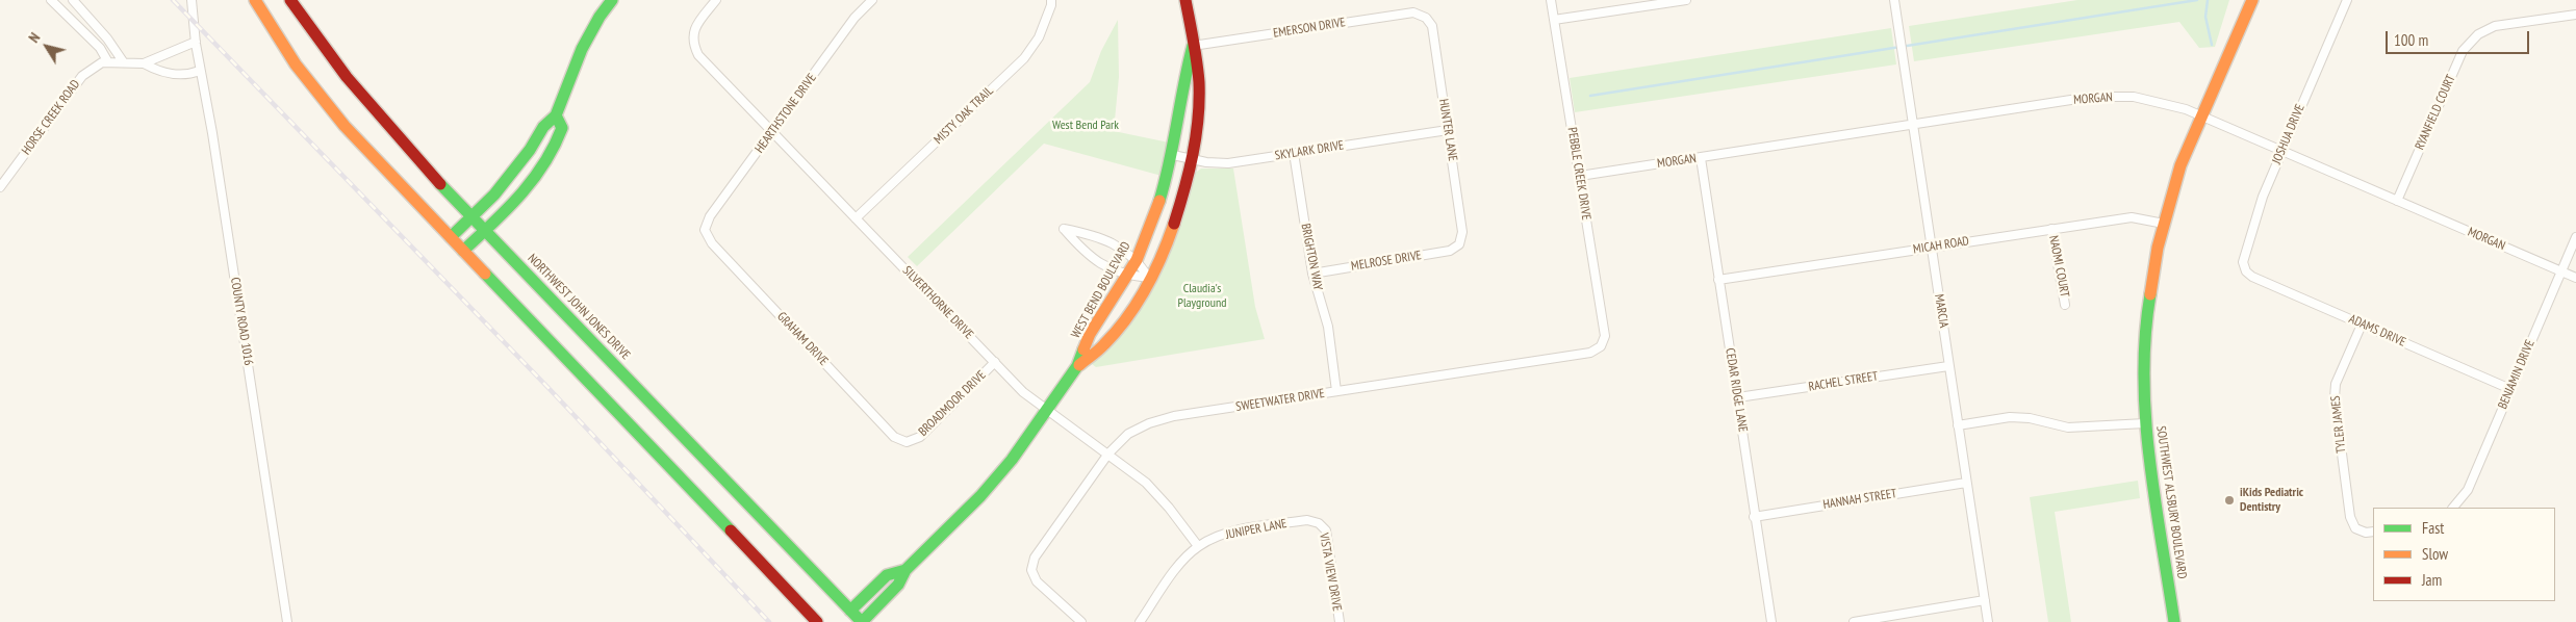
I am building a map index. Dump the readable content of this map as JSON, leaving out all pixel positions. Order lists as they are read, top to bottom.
{
  "streets": {
    "main road": ["WEST BEND BOULEVARD", "NORTHWEST JOHN JONES DRIVE", "SOUTHWEST ALSBURY BOULEVARD"],
    "street": [
      "EMERSON DRIVE",
      "MORGAN",
      "RYANFIELD COURT",
      "HEARTHSTONE DRIVE",
      "MISTY OAK TRAIL",
      "HORSE CREEK ROAD",
      "HUNTER LANE",
      "JOSHUA DRIVE",
      "SKYLARK DRIVE",
      "PEBBLE CREEK DRIVE",
      "MICAH ROAD",
      "BRIGHTON WAY",
      "MELROSE DRIVE",
      "NAOMI COURT",
      "SILVERTHORNE DRIVE",
      "MARCIA",
      "COUNTY ROAD 1016",
      "ADAMS DRIVE",
      "GRAHAM DRIVE",
      "BENJAMIN DRIVE",
      "RACHEL STREET",
      "CEDAR RIDGE LANE",
      "SWEETWATER DRIVE",
      "BROADMOOR DRIVE",
      "TYLER JAMES",
      "HANNAH STREET",
      "JUNIPER LANE",
      "VISTA VIEW DRIVE"
    ]
  },
  "crossings": [
    ["EMERSON DRIVE", "HUNTER LANE"],
    ["EMERSON DRIVE", "WEST BEND BOULEVARD"],
    ["MORGAN", "RYANFIELD COURT"],
    ["MORGAN", "JOSHUA DRIVE"],
    ["MORGAN", "PEBBLE CREEK DRIVE"],
    ["MORGAN", "MARCIA"],
    ["MORGAN", "BENJAMIN DRIVE"],
    ["MORGAN", "CEDAR RIDGE LANE"],
    ["MORGAN", "SOUTHWEST ALSBURY BOULEVARD"],
    ["HEARTHSTONE DRIVE", "SILVERTHORNE DRIVE"],
    ["HEARTHSTONE DRIVE", "GRAHAM DRIVE"],
    ["MISTY OAK TRAIL", "SILVERTHORNE DRIVE"],
    ["HORSE CREEK ROAD", "COUNTY ROAD 1016"],
    ["HUNTER LANE", "SKYLARK DRIVE"],
    ["HUNTER LANE", "MELROSE DRIVE"],
    ["JOSHUA DRIVE", "ADAMS DRIVE"],
    ["SKYLARK DRIVE", "BRIGHTON WAY"],
    ["SKYLARK DRIVE", "WEST BEND BOULEVARD"],
    ["PEBBLE CREEK DRIVE", "SWEETWATER DRIVE"],
    ["MICAH ROAD", "NAOMI COURT"],
    ["MICAH ROAD", "MARCIA"],
    ["MICAH ROAD", "CEDAR RIDGE LANE"],
    ["MICAH ROAD", "SOUTHWEST ALSBURY BOULEVARD"],
    ["BRIGHTON WAY", "MELROSE DRIVE"],
    ["BRIGHTON WAY", "SWEETWATER DRIVE"],
    ["WEST BEND BOULEVARD", "SILVERTHORNE DRIVE"],
    ["WEST BEND BOULEVARD", "NORTHWEST JOHN JONES DRIVE"],
    ["SILVERTHORNE DRIVE", "SWEETWATER DRIVE"],
    ["SILVERTHORNE DRIVE", "BROADMOOR DRIVE"],
    ["SILVERTHORNE DRIVE", "JUNIPER LANE"],
    ["MARCIA", "RACHEL STREET"],
    ["MARCIA", "HANNAH STREET"],
    ["ADAMS DRIVE", "BENJAMIN DRIVE"],
    ["ADAMS DRIVE", "TYLER JAMES"],
    ["GRAHAM DRIVE", "BROADMOOR DRIVE"],
    ["RACHEL STREET", "CEDAR RIDGE LANE"],
    ["CEDAR RIDGE LANE", "HANNAH STREET"],
    ["JUNIPER LANE", "VISTA VIEW DRIVE"]
  ],
  "parks": ["West Bend Park", "Claudia's Playground"],
  "places": ["iKids Pediatric Dentistry"],
  "legend": ["Fast", "Slow", "Jam"],
  "scale_bar": "100 m",
  "north": "top left"
}
